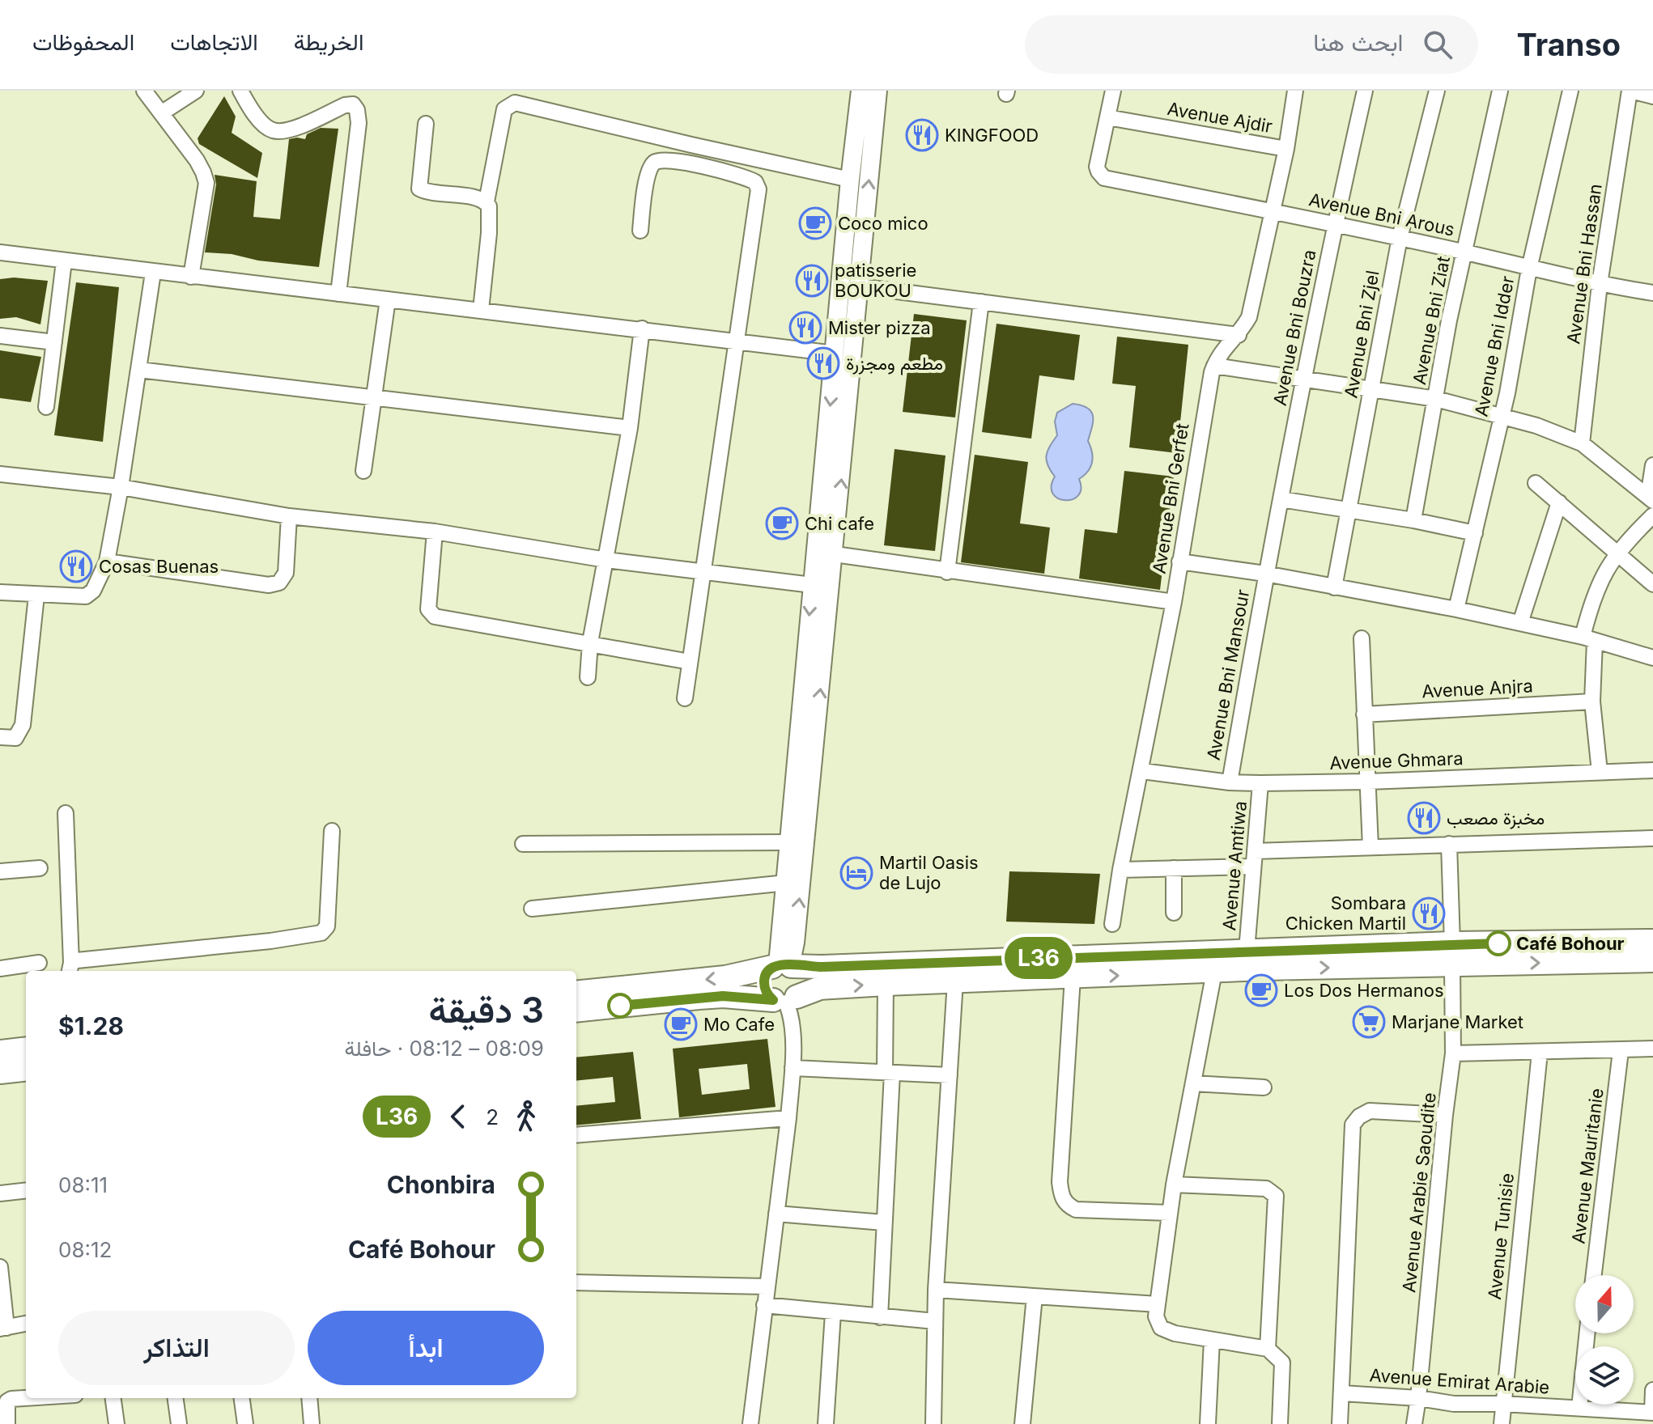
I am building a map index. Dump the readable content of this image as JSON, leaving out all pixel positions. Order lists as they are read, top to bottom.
{
  "streets": {
    "street": [
      "Avenue Ajdir",
      "Avenue Bni Arous",
      "Avenue Bni Hassan",
      "Avenue Bni Ziat",
      "Avenue Bni Bouzra",
      "Avenue Bni Zjel",
      "Avenue Bni Idder",
      "Avenue Bni Gerfet",
      "Avenue Bni Mansour",
      "Avenue Anjra",
      "Avenue Ghmara",
      "Avenue Amtiwa",
      "Avenue Mauritanie",
      "Avenue Arabie Saoudite",
      "Avenue Tunisie",
      "Avenue Emirat Arabie"
    ]
  },
  "crossings": [
    ["Avenue Ajdir", "Avenue Bni Arous"],
    ["Avenue Ajdir", "Avenue Bni Gerfet"],
    ["Avenue Bni Arous", "Avenue Bni Hassan"],
    ["Avenue Bni Arous", "Avenue Bni Ziat"],
    ["Avenue Bni Arous", "Avenue Bni Bouzra"],
    ["Avenue Bni Arous", "Avenue Bni Zjel"],
    ["Avenue Bni Arous", "Avenue Bni Idder"],
    ["Avenue Bni Arous", "Avenue Bni Gerfet"],
    ["Avenue Bni Bouzra", "Avenue Bni Mansour"],
    ["Avenue Bni Gerfet", "Avenue Ghmara"],
    ["Avenue Bni Mansour", "Avenue Ghmara"],
    ["Avenue Ghmara", "Avenue Amtiwa"],
    ["Avenue Arabie Saoudite", "Avenue Emirat Arabie"],
    ["Avenue Tunisie", "Avenue Emirat Arabie"]
  ],
  "places": {
    "restaurant": [
      "KINGFOOD",
      "patisserie BOUKOU",
      "Mister pizza",
      "مطعم ومجزرة",
      "Cosas Buenas",
      "مخبزة مصعب",
      "Sombara Chicken Martil"
    ],
    "cafe": [
      "Coco mico",
      "Chi cafe",
      "Los Dos Hermanos",
      "Mo Cafe"
    ],
    "hotel": ["Martil Oasis de Lujo"],
    "other": ["Café Bohour"],
    "supermarket": ["Marjane Market"]
  },
  "lines": ["bus line L36"],
  "north": "top",
  "page": {
    "header": "Transo",
    "search": "ابحث هنا",
    "nav": ["الخريطة", "الاتجاهات", "المحفوظات"],
    "on_map": "L36",
    "heading": ["3 دقيقة", "08:09 – 08:12 · حافلة", "$1.28"],
    "legs": ["2", "L36"],
    "list": [
      {
        "name": "Chonbira",
        "value": "08:11"
      },
      {
        "name": "Café Bohour",
        "value": "08:12"
      }
    ],
    "buttons": ["ابدأ", "التذاكر"]
  }
}
